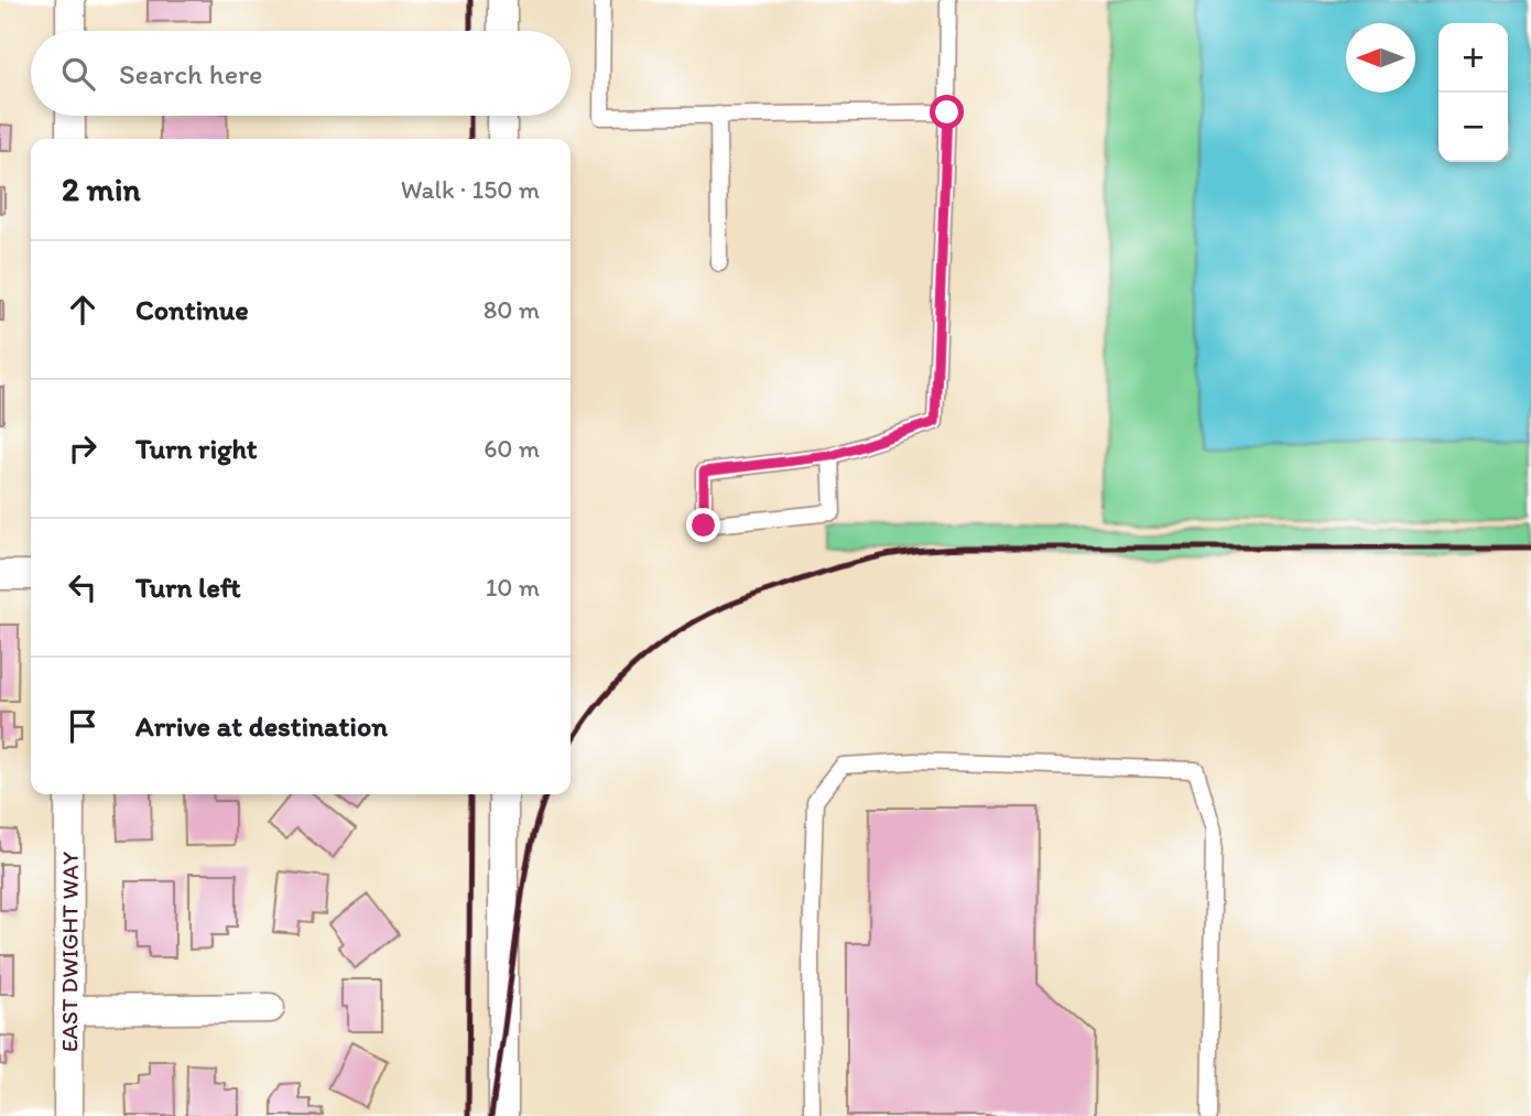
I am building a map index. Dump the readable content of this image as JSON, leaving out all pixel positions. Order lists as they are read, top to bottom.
{
  "streets": {
    "street": ["EAST DWIGHT WAY"]
  },
  "north": "left",
  "page": {
    "map_buttons": ["+", "−"],
    "search": "Search here",
    "heading": ["2 min", "Walk · 150 m"],
    "list": [
      ["Continue", "80 m"],
      ["Turn right", "60 m"],
      ["Turn left", "10 m"],
      "Arrive at destination"
    ]
  }
}
